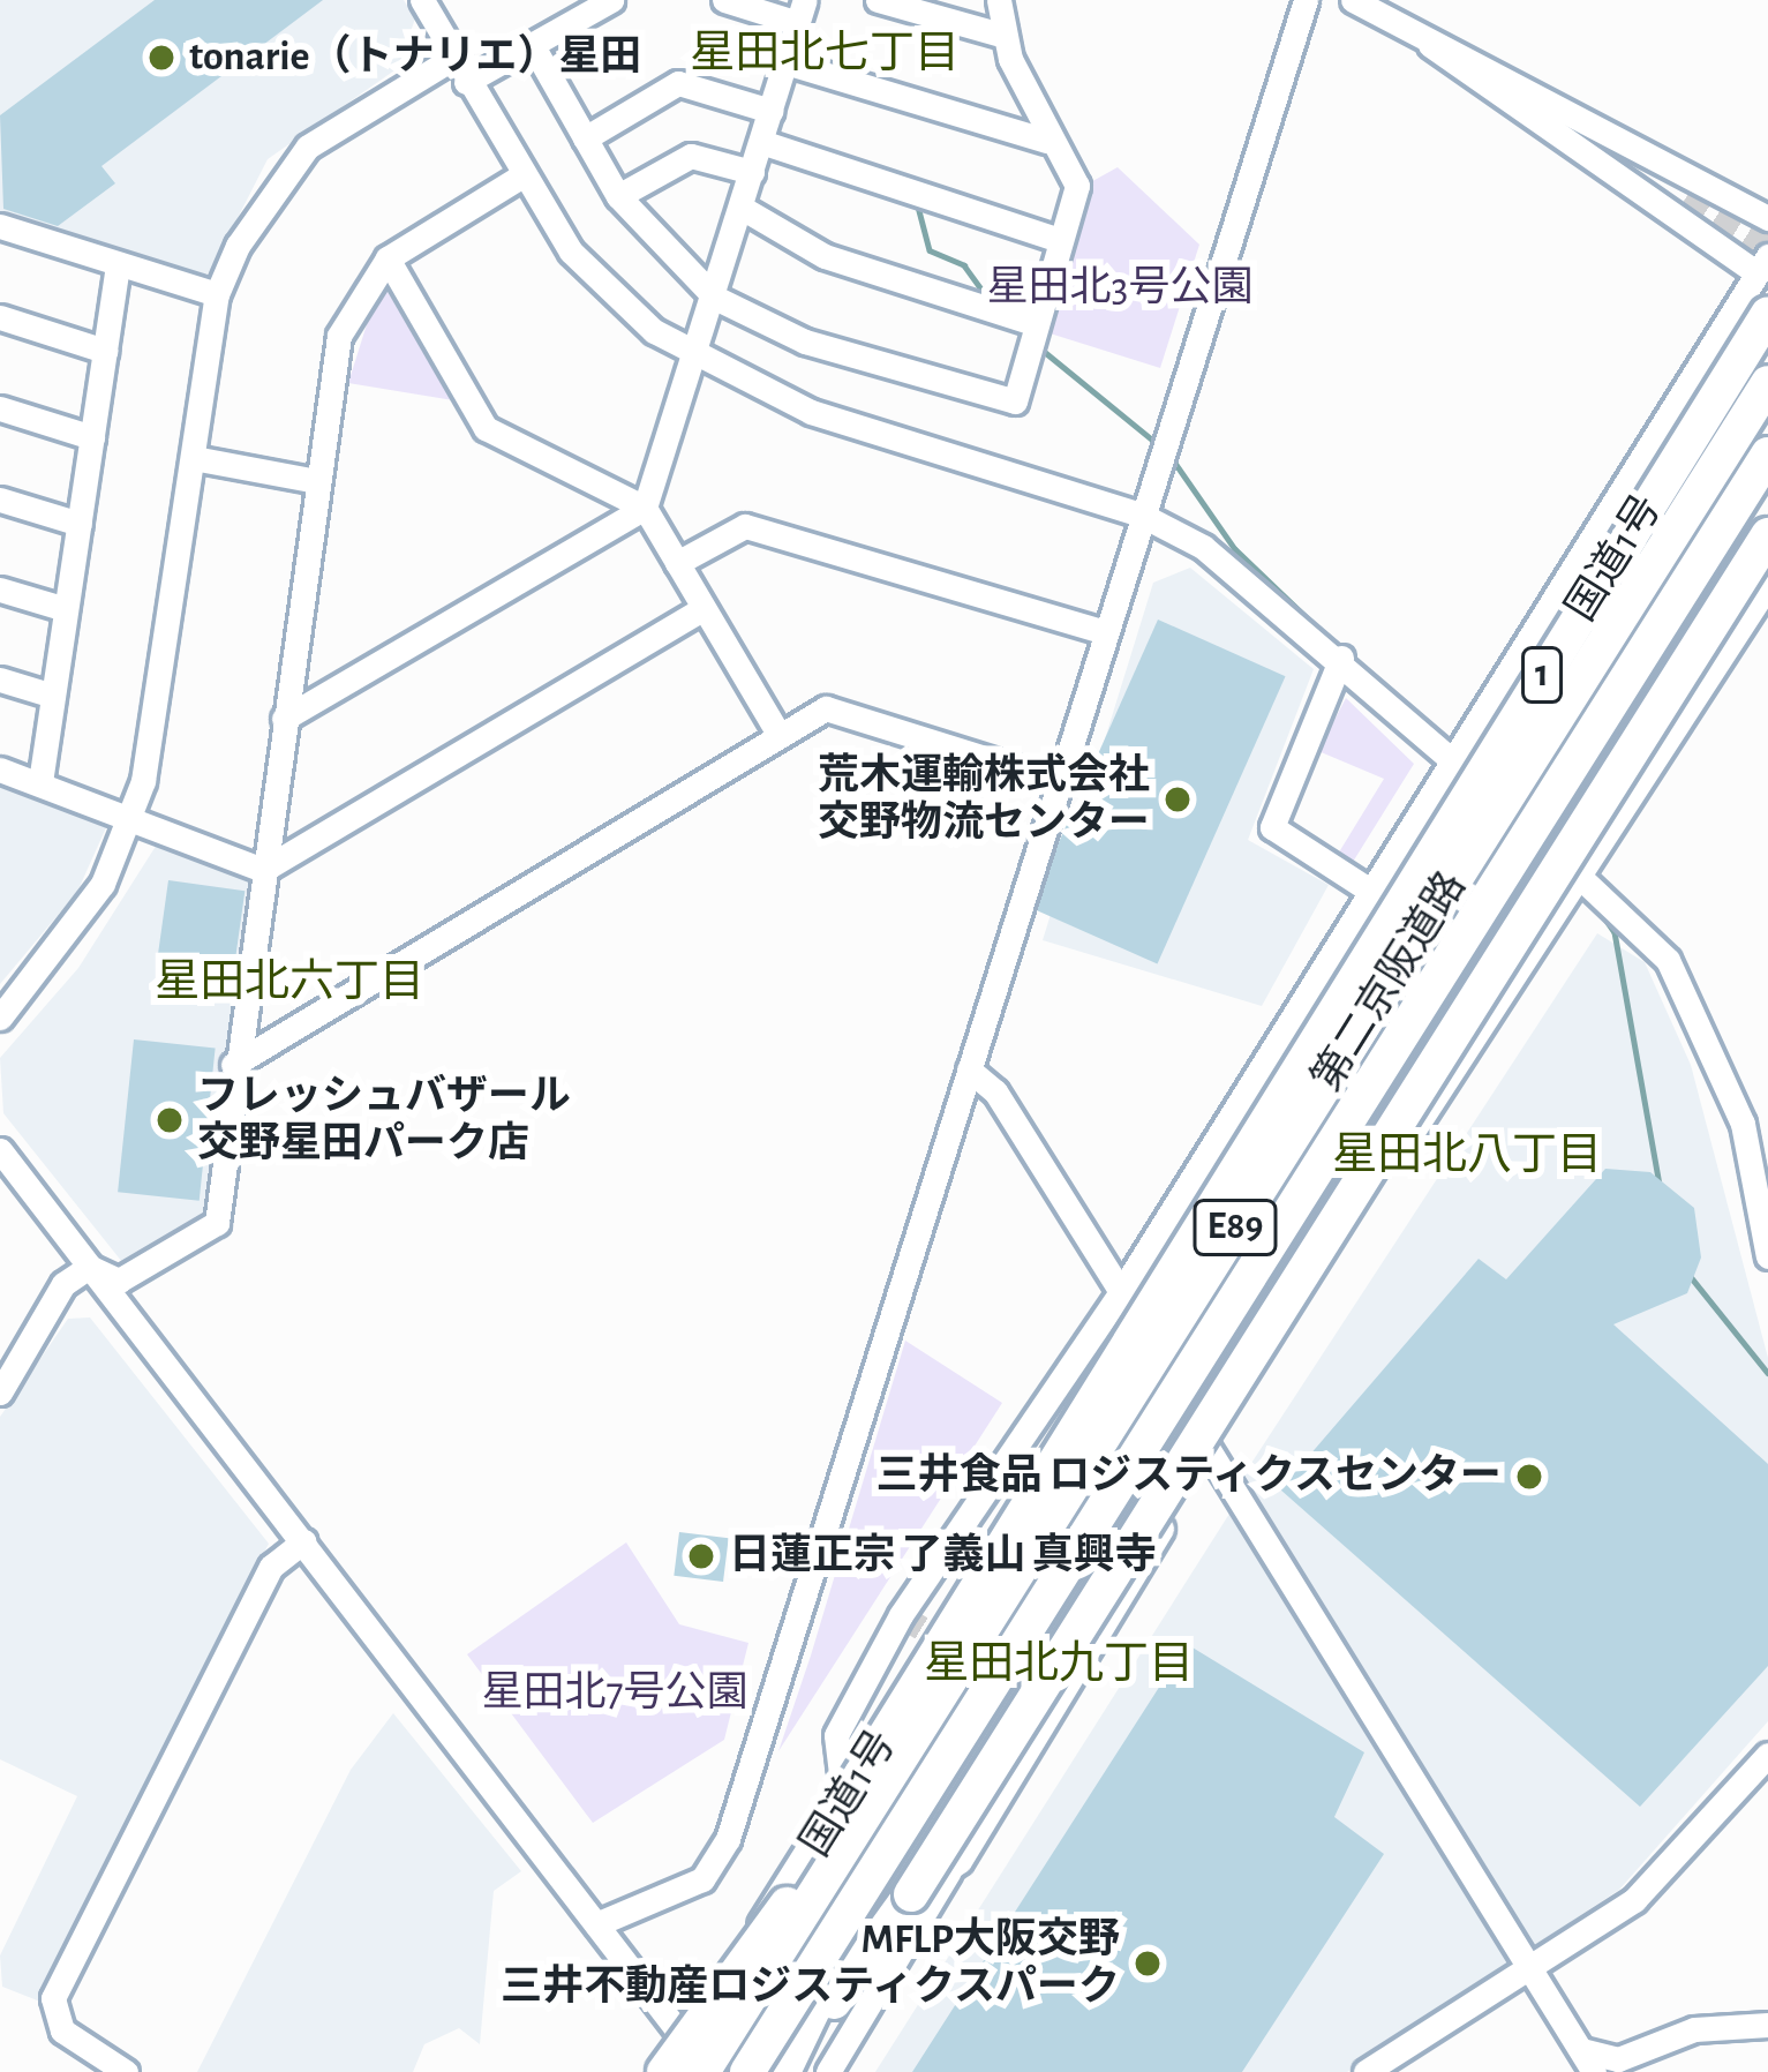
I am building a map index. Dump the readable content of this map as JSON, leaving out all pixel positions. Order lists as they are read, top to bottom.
{
  "streets": {
    "highway": [
      "国道1号",
      "1",
      "第二京阪道路",
      "E89"
    ]
  },
  "crossings": [
    ["国道1号", "第二京阪道路"]
  ],
  "districts": [
    "星田北七丁目",
    "星田北六丁目",
    "星田北八丁目",
    "星田北九丁目"
  ],
  "parks": ["星田北3号公園", "星田北7号公園"],
  "places": [
    "tonarie（トナリエ）星田",
    "荒木運輸株式会社 交野物流センター",
    "フレッシュバザール 交野星田パーク店",
    "三井食品 ロジスティクスセンター",
    "日蓮正宗 了義山 真興寺",
    "MFLP大阪交野 三井不動産ロジスティクスパーク"
  ]
}
